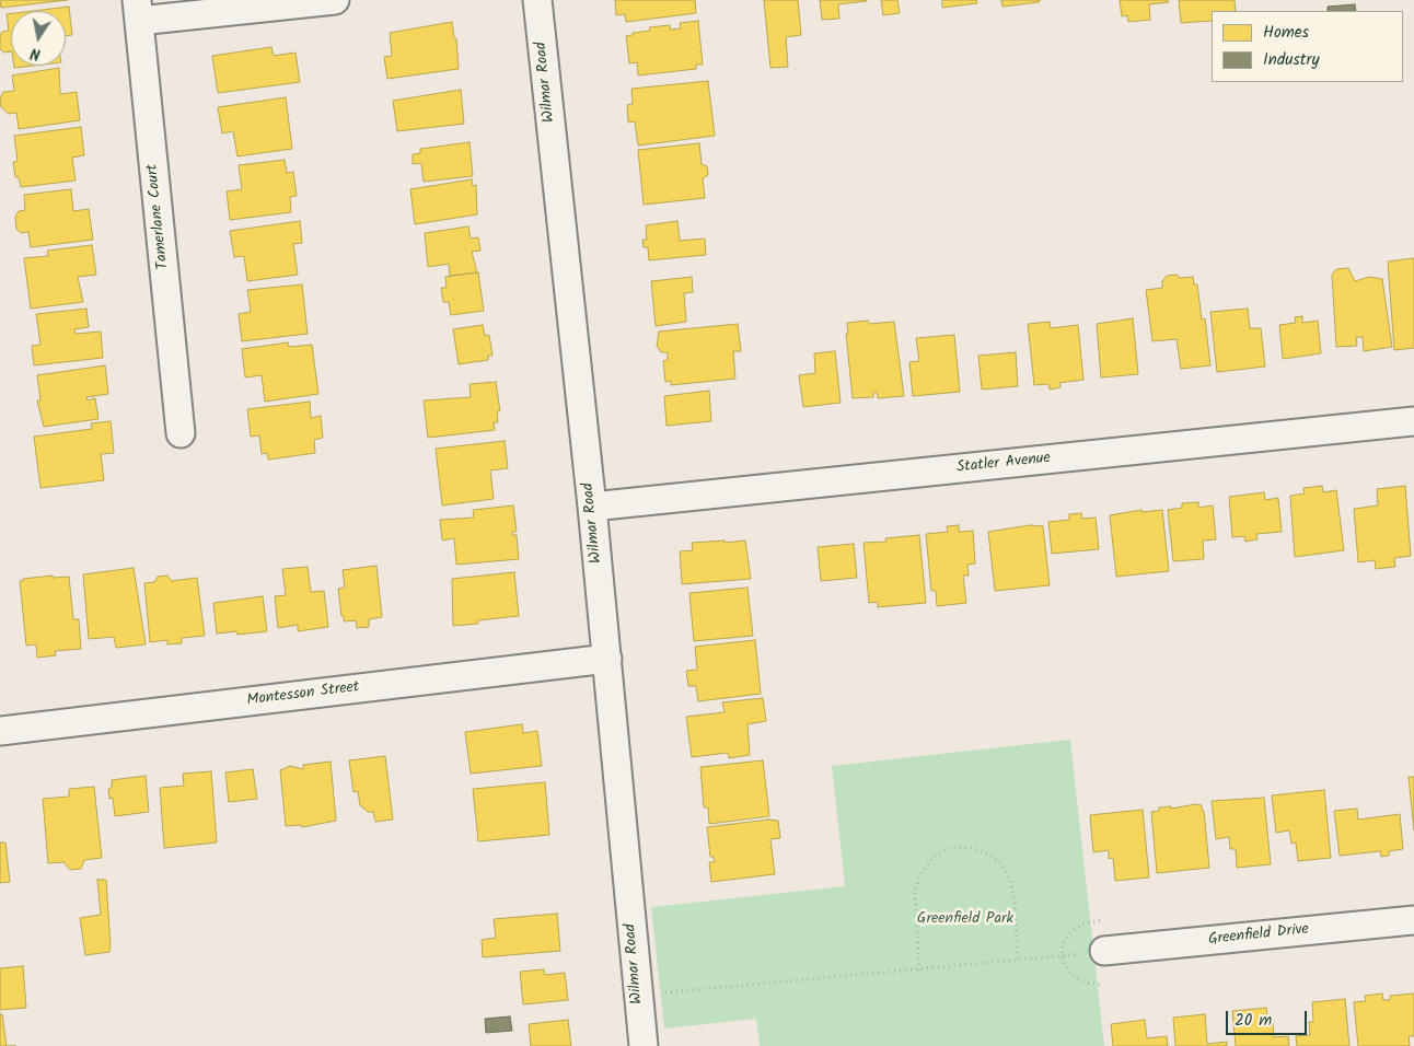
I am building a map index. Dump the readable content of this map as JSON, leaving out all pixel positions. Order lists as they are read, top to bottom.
{
  "streets": {
    "street": [
      "Wilmar Road",
      "Tamerlane Court",
      "Statler Avenue",
      "Montesson Street",
      "Greenfield Drive"
    ]
  },
  "crossings": [
    ["Wilmar Road", "Statler Avenue"],
    ["Wilmar Road", "Montesson Street"]
  ],
  "parks": ["Greenfield Park"],
  "legend": ["Homes", "Industry"],
  "scale_bar": "20 m",
  "north": "bottom"
}
